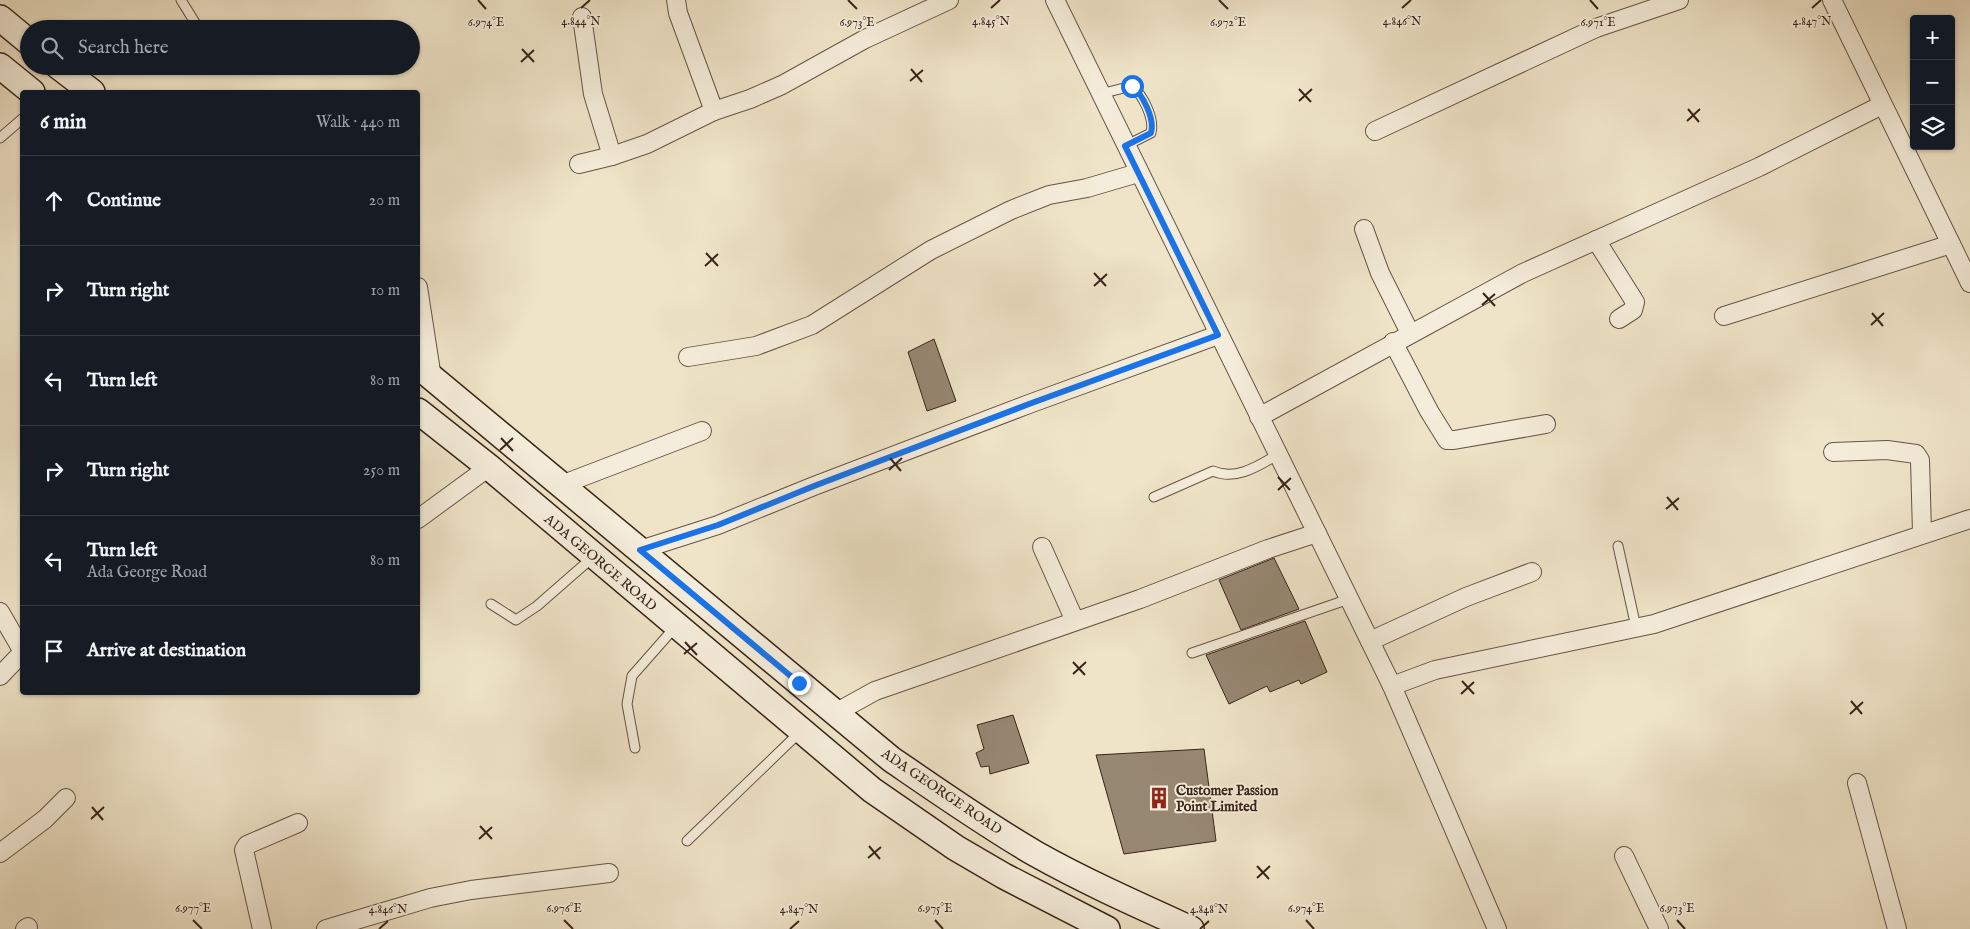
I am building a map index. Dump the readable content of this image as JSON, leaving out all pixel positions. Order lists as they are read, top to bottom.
{
  "streets": {
    "main road": ["ADA GEORGE ROAD"]
  },
  "places": {
    "building": ["Customer Passion Point Limited"]
  },
  "page": {
    "map_buttons": ["+", "−"],
    "search": "Search here",
    "heading": ["6 min", "Walk · 440 m"],
    "list": [
      ["Continue", "20 m"],
      ["Turn right", "10 m"],
      ["Turn left", "80 m"],
      ["Turn right", "250 m"],
      ["Turn left", "Ada George Road", "80 m"],
      "Arrive at destination"
    ]
  },
  "coordinates": [
    "4.844°N",
    "4.845°N",
    "4.846°N",
    "4.847°N",
    "6.974°E",
    "6.973°E",
    "6.972°E",
    "6.971°E",
    "6.977°E",
    "6.976°E",
    "6.975°E",
    "4.848°N"
  ]
}
